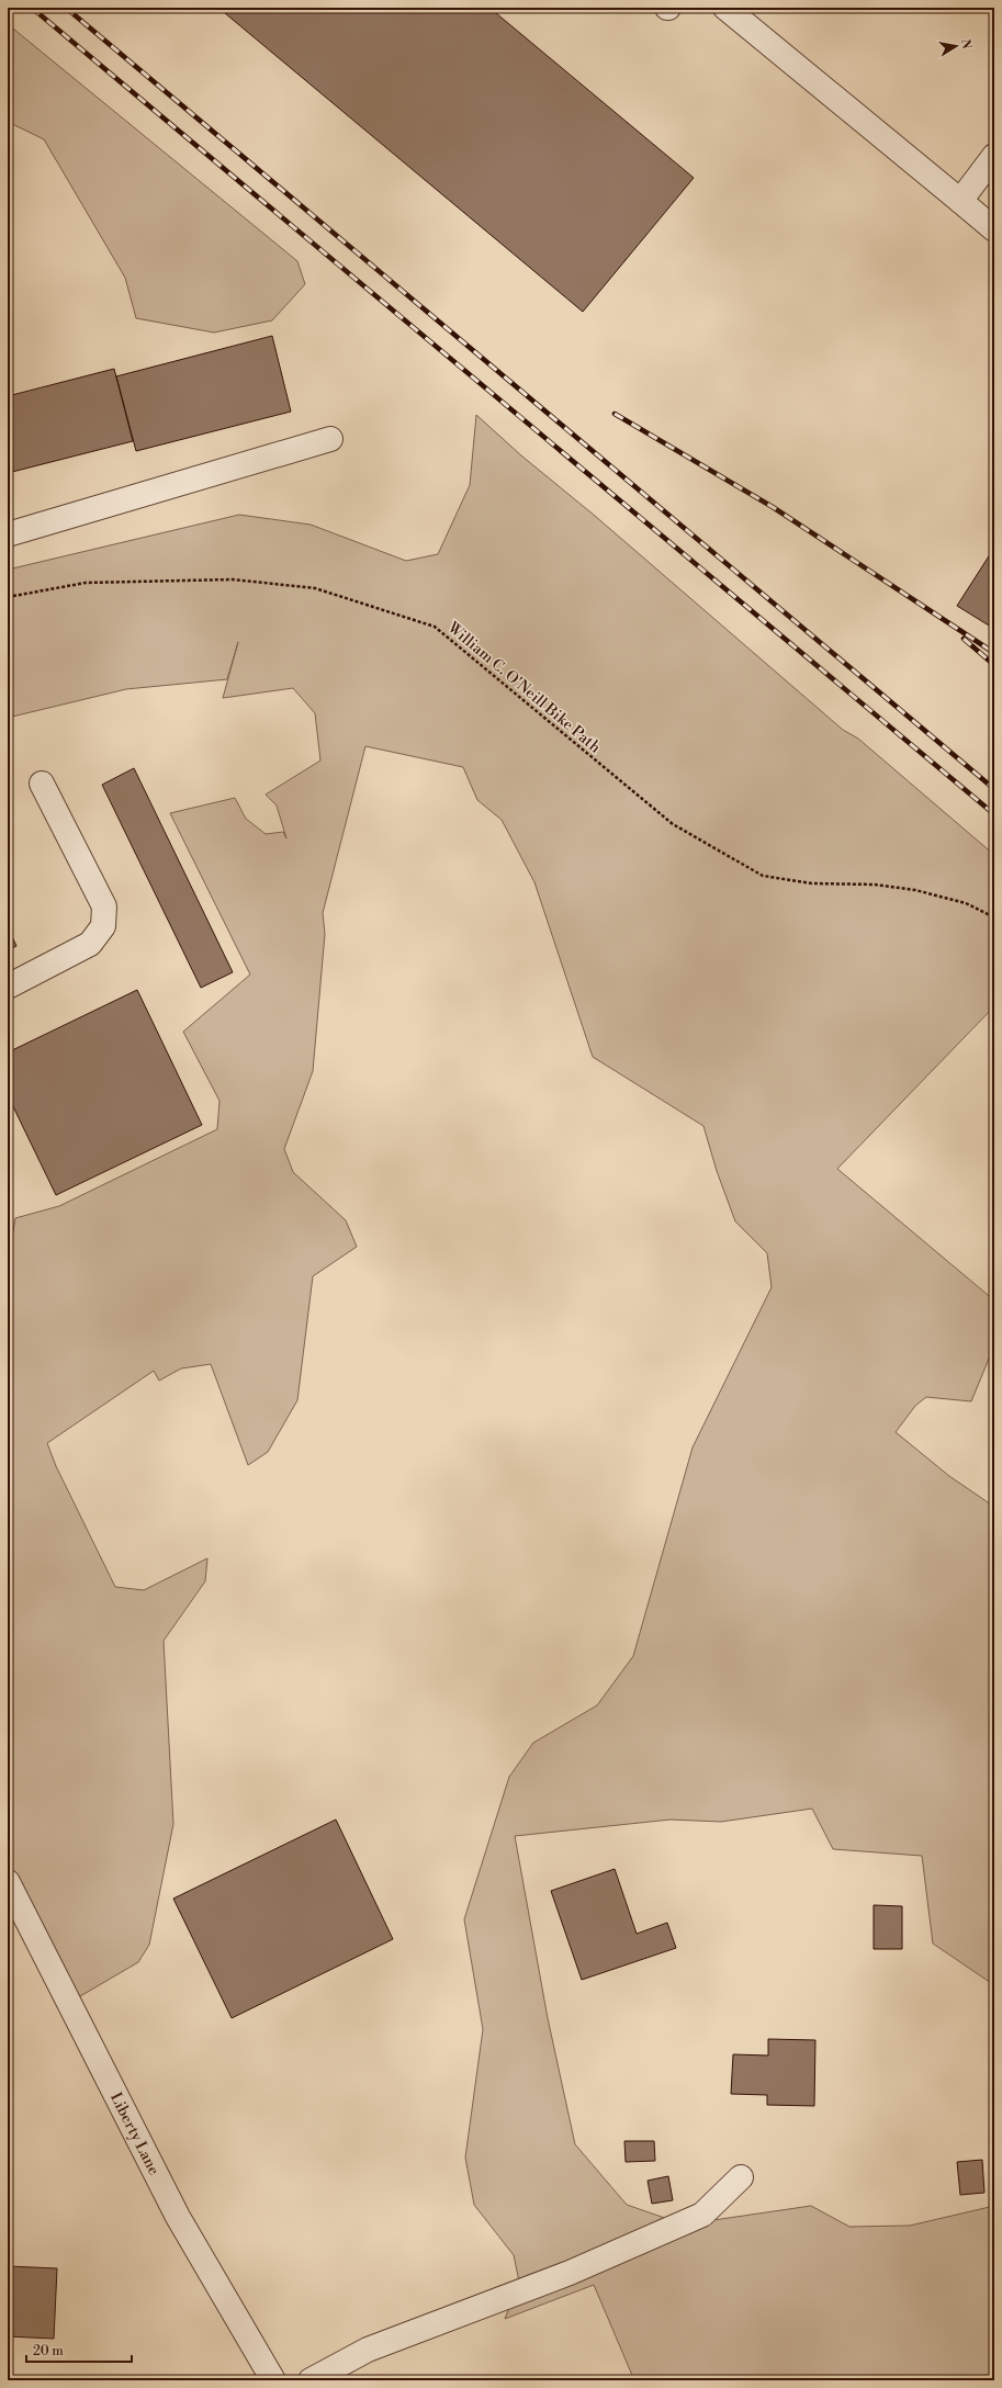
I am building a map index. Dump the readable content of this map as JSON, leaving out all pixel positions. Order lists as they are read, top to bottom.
{
  "streets": {
    "street": ["Liberty Lane"],
    "path": ["William C. O'Neill Bike Path"]
  },
  "scale_bar": "20 m",
  "north": "right"
}
